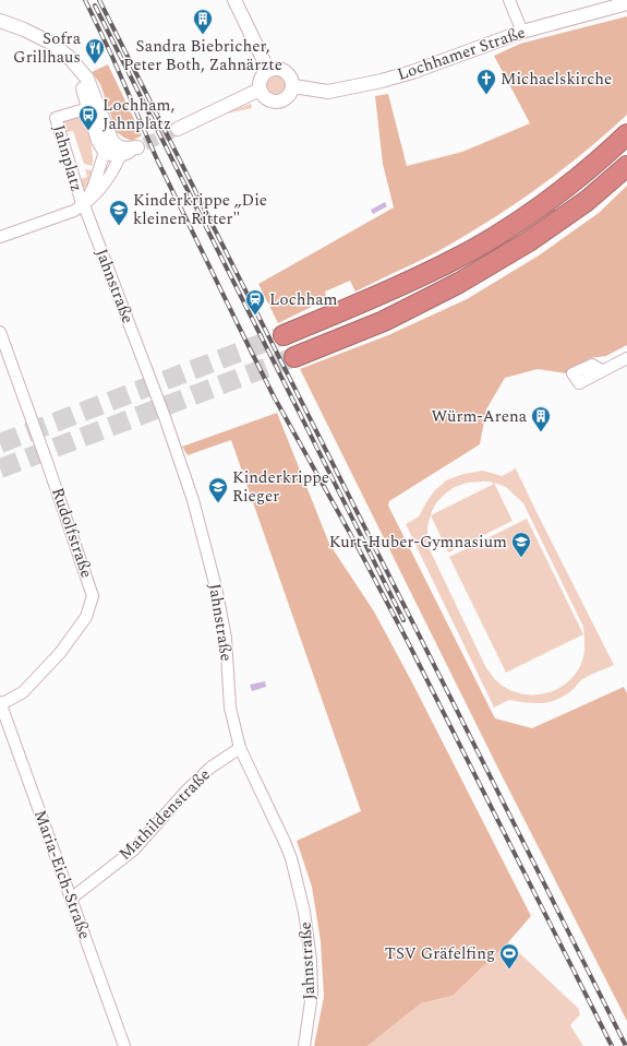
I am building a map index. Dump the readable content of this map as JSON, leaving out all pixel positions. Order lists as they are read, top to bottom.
{
  "streets": {
    "street": [
      "Lochhamer Straße",
      "Jahnplatz",
      "Jahnstraße",
      "Rudolfstraße",
      "Mathildenstraße",
      "Maria-Eich-Straße"
    ]
  },
  "crossings": [
    ["Jahnplatz", "Jahnstraße"],
    ["Jahnstraße", "Mathildenstraße"],
    ["Rudolfstraße", "Maria-Eich-Straße"],
    ["Mathildenstraße", "Maria-Eich-Straße"]
  ],
  "places": {
    "building": ["Sandra Biebricher, Peter Both, Zahnärzte", "Würm-Arena"],
    "restaurant": ["Sofra Grillhaus"],
    "church": ["Michaelskirche"],
    "bus stop": ["Lochham, Jahnplatz"],
    "school or university": ["Kinderkrippe „Die kleinen Ritter\"", "Kinderkrippe Rieger", "Kurt-Huber-Gymnasium"],
    "station": ["Lochham"],
    "sports": ["TSV Gräfelfing"]
  }
}
